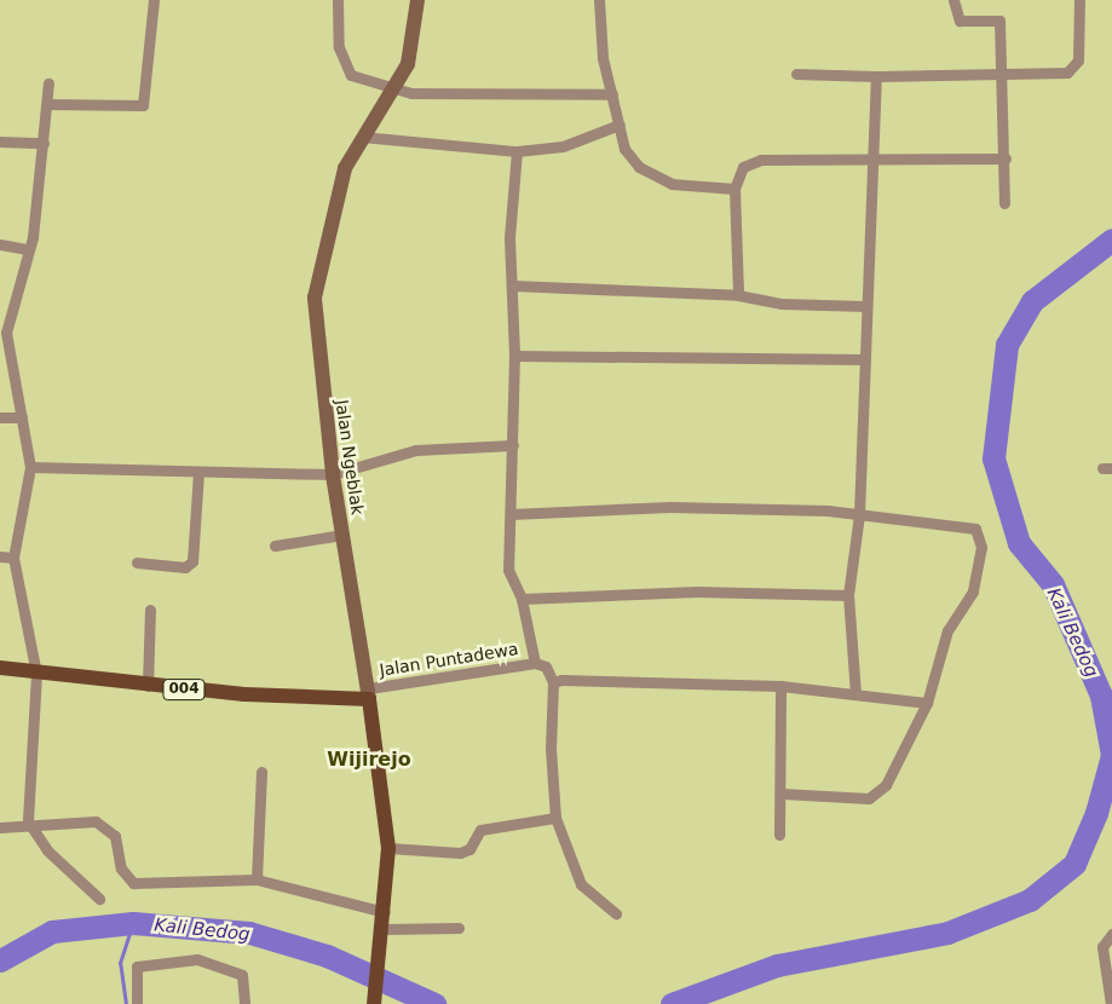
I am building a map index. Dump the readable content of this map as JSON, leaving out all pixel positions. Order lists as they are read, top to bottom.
{
  "streets": {
    "main road": ["Jalan Ngeblak", "004"],
    "street": ["Jalan Puntadewa"]
  },
  "crossings": [
    ["Jalan Ngeblak", "Jalan Puntadewa"],
    ["Jalan Ngeblak", "004"],
    ["Jalan Puntadewa", "004"]
  ],
  "districts": ["Wijirejo"],
  "water": ["Kali Bedog"]
}
